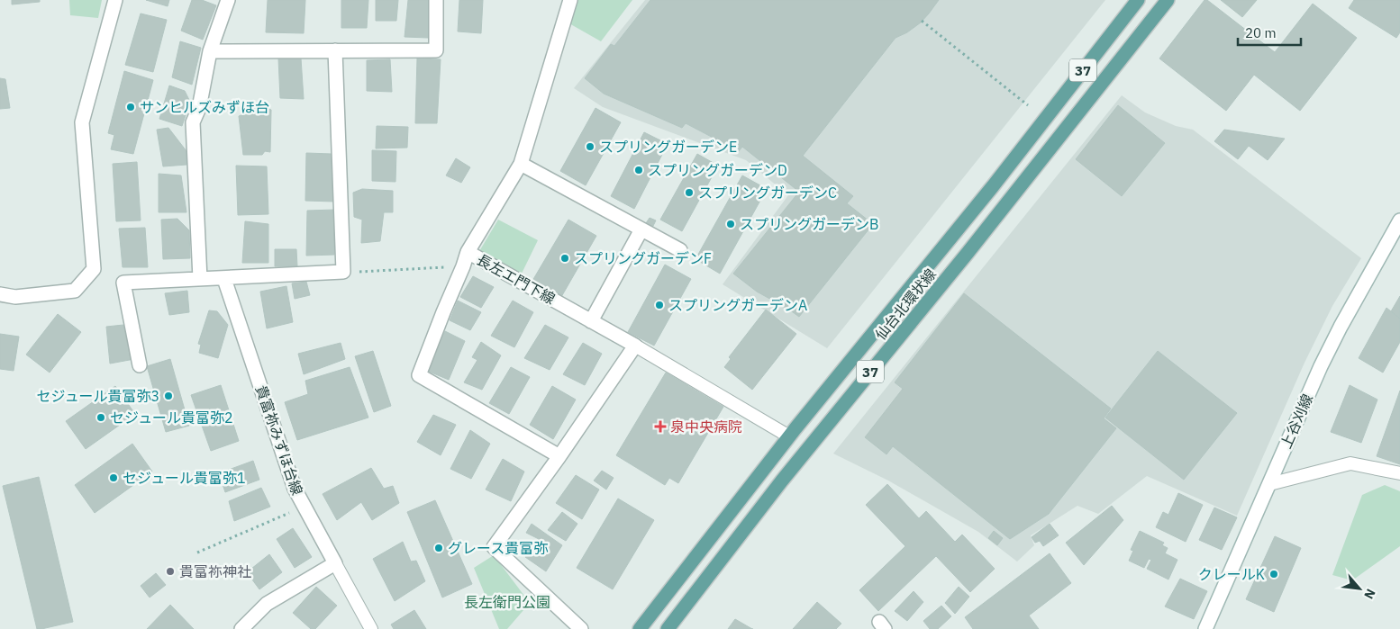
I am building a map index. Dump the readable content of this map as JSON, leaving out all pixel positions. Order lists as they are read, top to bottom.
{
  "streets": {
    "main road": ["37", "仙台北環状線"],
    "street": ["長左エ門下線", "上谷刈線", "貴富祢みずほ台線"]
  },
  "parks": ["長左衛門公園"],
  "places": {
    "other": [
      "サンヒルズみずほ台",
      "スプリングガーデンE",
      "スプリングガーデンD",
      "スプリングガーデンC",
      "スプリングガーデンB",
      "スプリングガーデンF",
      "スプリングガーデンA",
      "セジュール貴富弥3",
      "セジュール貴富弥2",
      "セジュール貴富弥1",
      "グレース貴富弥",
      "貴富祢神社",
      "クレールK"
    ],
    "health": ["泉中央病院"]
  },
  "scale_bar": "20 m",
  "north": "bottom right"
}
